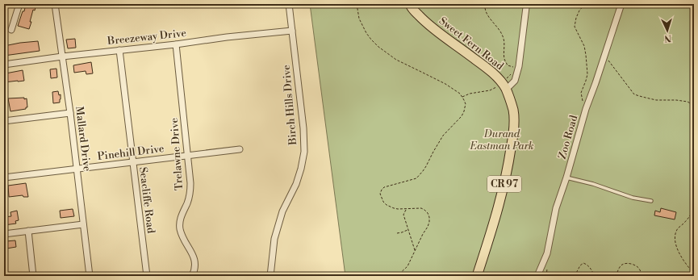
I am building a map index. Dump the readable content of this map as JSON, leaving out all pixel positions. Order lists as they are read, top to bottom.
{
  "streets": {
    "main road": ["Sweet Fern Road", "CR 97"],
    "street": [
      "Breezeway Drive",
      "Birch Hills Drive",
      "Zoo Road",
      "Mallard Drive",
      "Pinehill Drive",
      "Trelawne Drive",
      "Seacliffe Road"
    ]
  },
  "crossings": [
    ["Breezeway Drive", "Birch Hills Drive"],
    ["Breezeway Drive", "Mallard Drive"],
    ["Breezeway Drive", "Trelawne Drive"],
    ["Breezeway Drive", "Seacliffe Road"],
    ["Mallard Drive", "Pinehill Drive"],
    ["Pinehill Drive", "Trelawne Drive"],
    ["Pinehill Drive", "Seacliffe Road"]
  ],
  "parks": ["Durand Eastman Park"],
  "north": "bottom"
}
